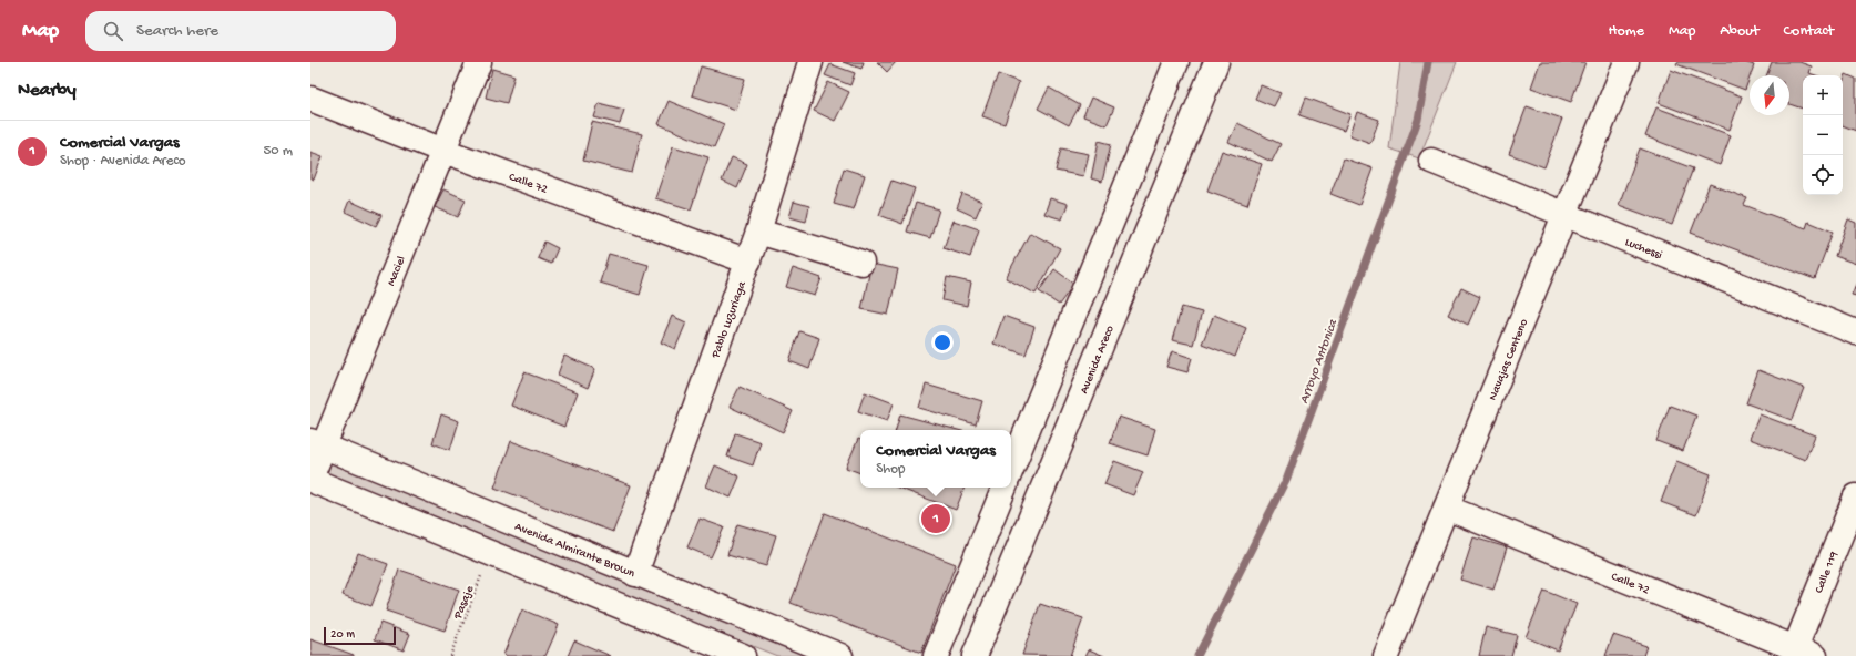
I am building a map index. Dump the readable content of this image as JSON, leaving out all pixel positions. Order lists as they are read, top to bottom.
{
  "streets": {
    "street": [
      "Calle 72",
      "Luchessi",
      "Maciel",
      "Pablo Luzuriaga",
      "Avenida Areco",
      "Navajas Centeno",
      "Avenida Almirante Brown",
      "Calle 119"
    ],
    "path": ["Pasaje"]
  },
  "crossings": [
    ["Calle 72", "Maciel"],
    ["Calle 72", "Pablo Luzuriaga"],
    ["Calle 72", "Navajas Centeno"],
    ["Calle 72", "Calle 119"],
    ["Luchessi", "Navajas Centeno"],
    ["Maciel", "Avenida Almirante Brown"],
    ["Pablo Luzuriaga", "Avenida Almirante Brown"]
  ],
  "water": ["Arroyo Antonica"],
  "scale_bar": "20 m",
  "north": "bottom",
  "page": {
    "header": "Map",
    "search": "Search here",
    "nav": [
      "Home",
      "Map",
      "About",
      "Contact"
    ],
    "heading": "Nearby",
    "map_buttons": ["+", "−"],
    "list": [
      {
        "mark": "1",
        "name": "Comercial Vargas",
        "note": "Shop · Avenida Areco",
        "value": "50 m"
      }
    ],
    "popup": ["Comercial Vargas", "Shop"],
    "pins": "1",
    "scale": "20 m"
  }
}
